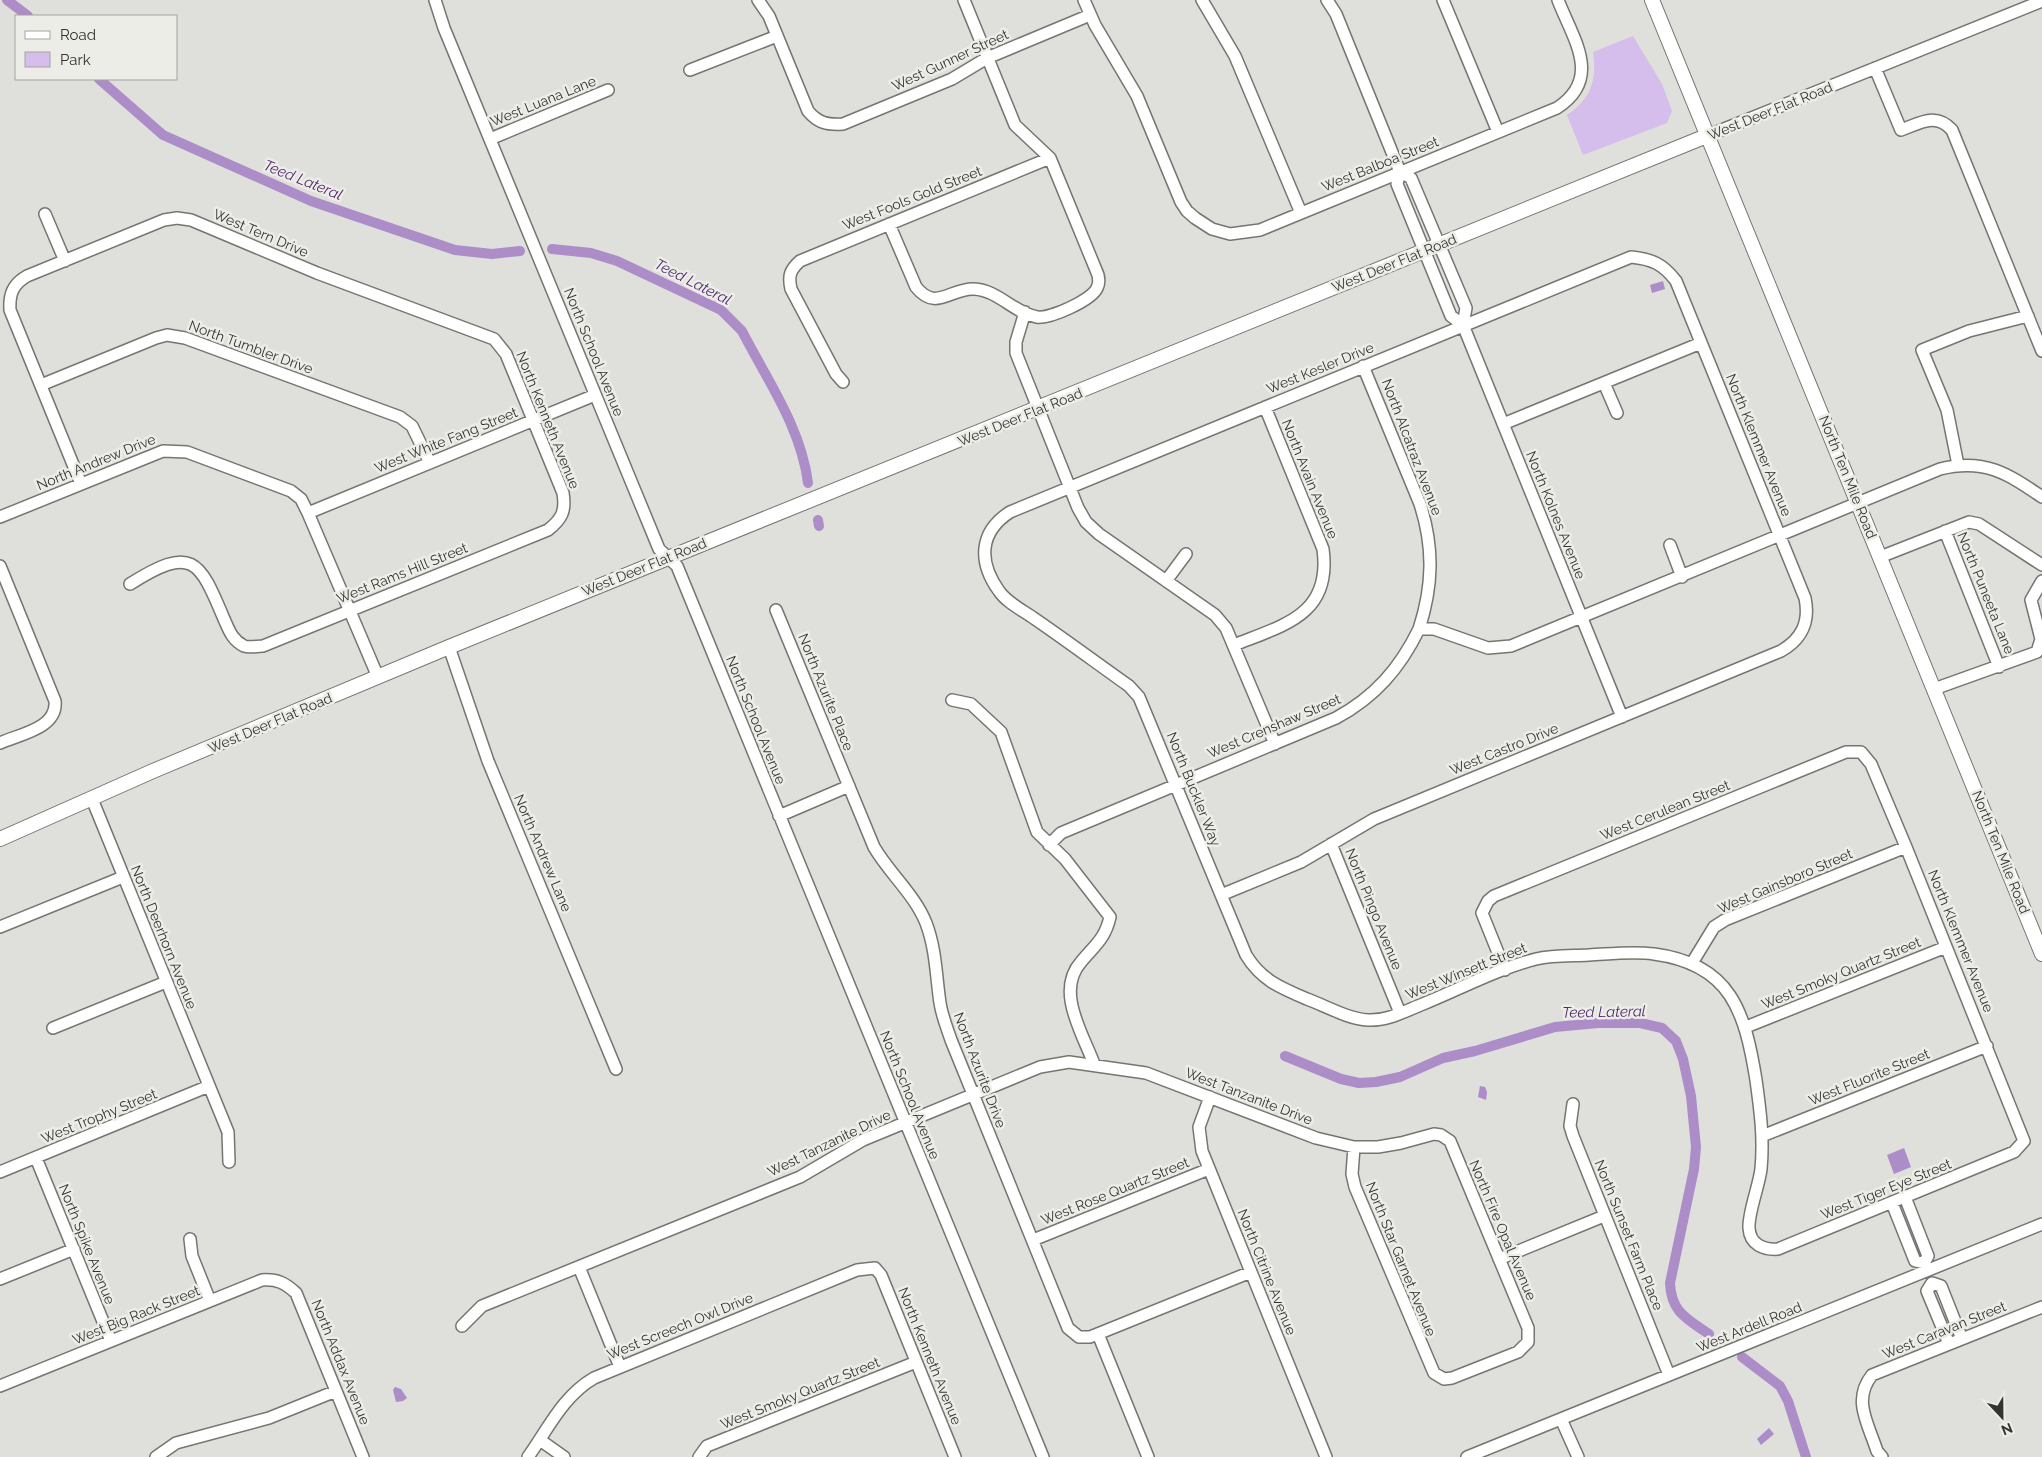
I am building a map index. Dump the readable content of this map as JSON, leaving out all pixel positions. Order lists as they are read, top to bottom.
{
  "streets": {
    "main road": ["West Deer Flat Road", "North Ten Mile Road"],
    "street": [
      "West Gunner Street",
      "West Luana Lane",
      "West Balboa Street",
      "West Fools Gold Street",
      "West Tern Drive",
      "North Tumbler Drive",
      "North School Avenue",
      "West Kesler Drive",
      "North Kenneth Avenue",
      "West White Fang Street",
      "North Klemmer Avenue",
      "North Alcatraz Avenue",
      "North Andrew Drive",
      "North Avain Avenue",
      "North Kolnes Avenue",
      "West Rams Hill Street",
      "North Puneeta Lane",
      "North Azurite Place",
      "West Crenshaw Street",
      "West Castro Drive",
      "North Buckler Way",
      "West Cerulean Street",
      "North Andrew Lane",
      "West Gainsboro Street",
      "North Pingo Avenue",
      "North Deerhorn Avenue",
      "West Winsett Street",
      "West Smoky Quartz Street",
      "North Azurite Drive",
      "West Fluorite Street",
      "West Tanzanite Drive",
      "West Trophy Street",
      "West Tiger Eye Street",
      "West Rose Quartz Street",
      "North Fire Opal Avenue",
      "North Sunset Farm Place",
      "North Spike Avenue",
      "North Star Garnet Avenue",
      "North Citrine Avenue",
      "West Big Rack Street",
      "West Screech Owl Drive",
      "West Ardell Road",
      "West Caravan Street",
      "North Addax Avenue"
    ]
  },
  "crossings": [
    ["West Gunner Street", "West Balboa Street"],
    ["West Luana Lane", "North School Avenue"],
    ["West Deer Flat Road", "North School Avenue"],
    ["West Deer Flat Road", "North Andrew Drive"],
    ["West Deer Flat Road", "North Ten Mile Road"],
    ["West Deer Flat Road", "North Kolnes Avenue"],
    ["West Deer Flat Road", "North Andrew Lane"],
    ["West Deer Flat Road", "North Deerhorn Avenue"],
    ["West Balboa Street", "North Kolnes Avenue"],
    ["West Tern Drive", "North Tumbler Drive"],
    ["West Tern Drive", "North Kenneth Avenue"],
    ["North Tumbler Drive", "West White Fang Street"],
    ["North School Avenue", "West White Fang Street"],
    ["North School Avenue", "West Tanzanite Drive"],
    ["West Kesler Drive", "North Klemmer Avenue"],
    ["West Kesler Drive", "North Alcatraz Avenue"],
    ["West Kesler Drive", "North Avain Avenue"],
    ["West Kesler Drive", "North Kolnes Avenue"],
    ["West Kesler Drive", "North Buckler Way"],
    ["North Kenneth Avenue", "West White Fang Street"],
    ["North Kenneth Avenue", "West Rams Hill Street"],
    ["North Kenneth Avenue", "West Smoky Quartz Street"],
    ["North Kenneth Avenue", "West Screech Owl Drive"],
    ["West White Fang Street", "North Andrew Drive"],
    ["North Klemmer Avenue", "West Castro Drive"],
    ["North Klemmer Avenue", "West Cerulean Street"],
    ["North Klemmer Avenue", "West Gainsboro Street"],
    ["North Klemmer Avenue", "West Smoky Quartz Street"],
    ["North Klemmer Avenue", "West Fluorite Street"],
    ["North Klemmer Avenue", "West Tiger Eye Street"],
    ["North Alcatraz Avenue", "West Crenshaw Street"],
    ["North Andrew Drive", "West Rams Hill Street"],
    ["North Kolnes Avenue", "West Castro Drive"],
    ["North Azurite Place", "North Azurite Drive"],
    ["West Crenshaw Street", "North Buckler Way"],
    ["West Castro Drive", "North Buckler Way"],
    ["West Castro Drive", "North Pingo Avenue"],
    ["North Buckler Way", "North Pingo Avenue"],
    ["North Buckler Way", "West Winsett Street"],
    ["West Cerulean Street", "West Winsett Street"],
    ["West Gainsboro Street", "West Winsett Street"],
    ["North Pingo Avenue", "West Winsett Street"],
    ["North Deerhorn Avenue", "West Trophy Street"],
    ["West Winsett Street", "West Smoky Quartz Street"],
    ["West Winsett Street", "West Fluorite Street"],
    ["West Winsett Street", "West Tiger Eye Street"],
    ["North Azurite Drive", "West Tanzanite Drive"],
    ["North Azurite Drive", "West Rose Quartz Street"],
    ["West Tanzanite Drive", "North Fire Opal Avenue"],
    ["West Tanzanite Drive", "North Star Garnet Avenue"],
    ["West Tanzanite Drive", "North Citrine Avenue"],
    ["West Trophy Street", "North Spike Avenue"],
    ["West Rose Quartz Street", "North Citrine Avenue"],
    ["North Fire Opal Avenue", "North Star Garnet Avenue"],
    ["North Sunset Farm Place", "West Ardell Road"],
    ["North Spike Avenue", "West Big Rack Street"],
    ["West Big Rack Street", "North Addax Avenue"]
  ],
  "water": ["Teed Lateral"],
  "legend": ["Road", "Park"],
  "north": "bottom"
}
